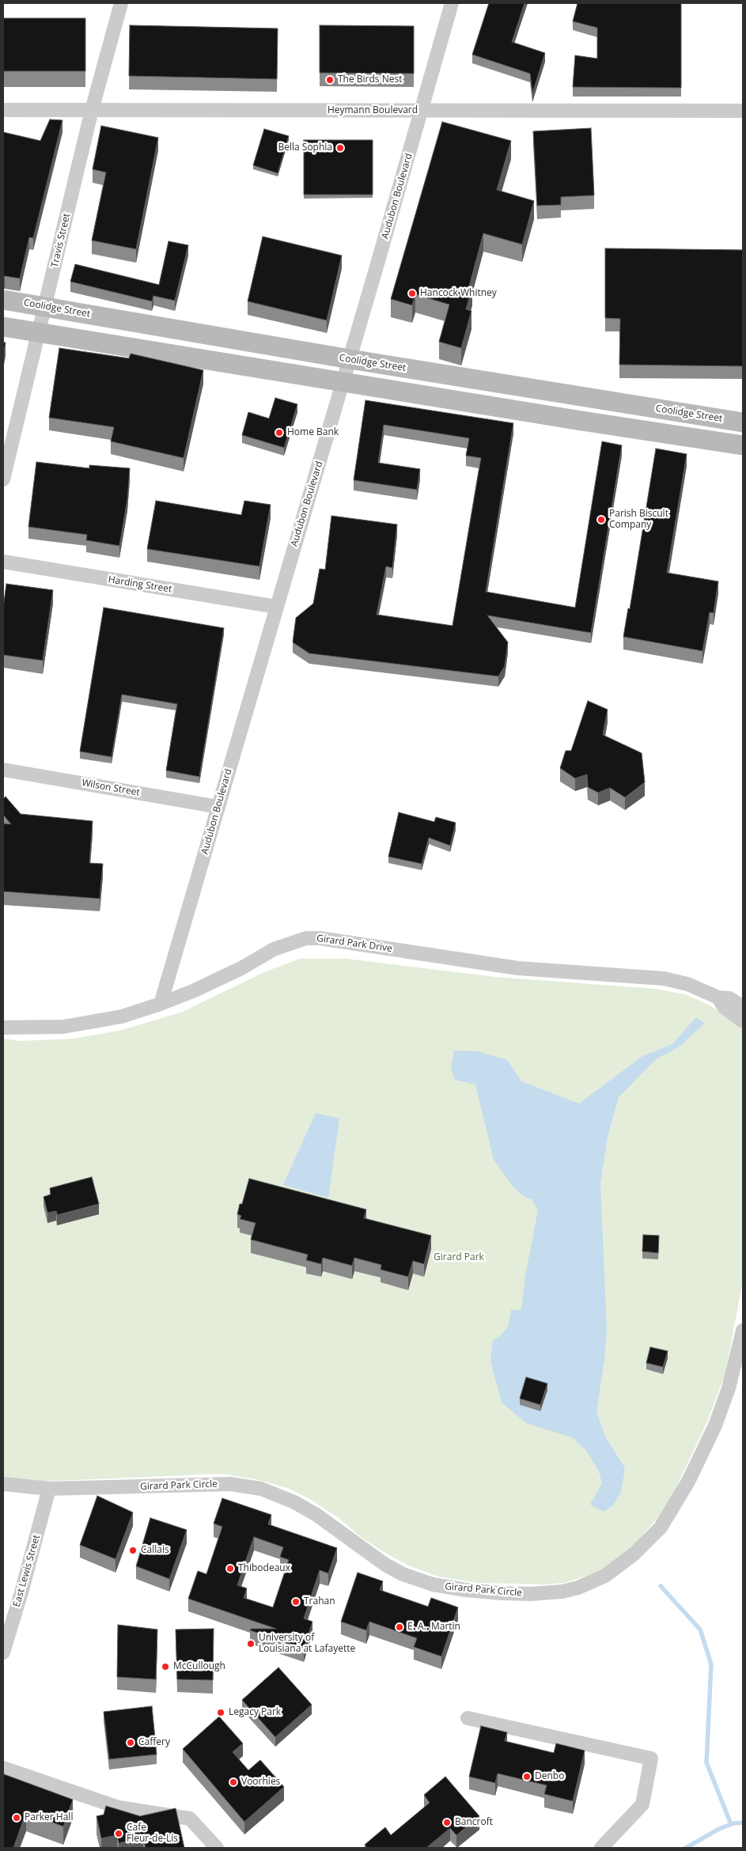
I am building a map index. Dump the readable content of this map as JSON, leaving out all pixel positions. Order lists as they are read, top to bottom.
{
  "streets": {
    "street": [
      "Heymann Boulevard",
      "Audubon Boulevard",
      "Travis Street",
      "Coolidge Street",
      "Harding Street",
      "Wilson Street",
      "Girard Park Drive",
      "Girard Park Circle",
      "East Lewis Street"
    ]
  },
  "crossings": [
    ["Heymann Boulevard", "Audubon Boulevard"],
    ["Heymann Boulevard", "Travis Street"],
    ["Audubon Boulevard", "Coolidge Street"],
    ["Audubon Boulevard", "Harding Street"],
    ["Audubon Boulevard", "Wilson Street"],
    ["Audubon Boulevard", "Girard Park Drive"],
    ["Travis Street", "Coolidge Street"],
    ["Girard Park Circle", "East Lewis Street"]
  ],
  "parks": ["Girard Park"],
  "places": [
    "The Birds Nest",
    "Bella Sophia",
    "Hancock Whitney",
    "Home Bank",
    "Parish Biscuit Company",
    "Callais",
    "Thibodeaux",
    "Trahan",
    "E. A.. Martin",
    "University of Louisiana at Lafayette",
    "McCullough",
    "Legacy Park",
    "Caffery",
    "Denbo",
    "Voorhies",
    "Parker Hall",
    "Bancroft",
    "Cafe Fleur-de-Lis"
  ]
}
